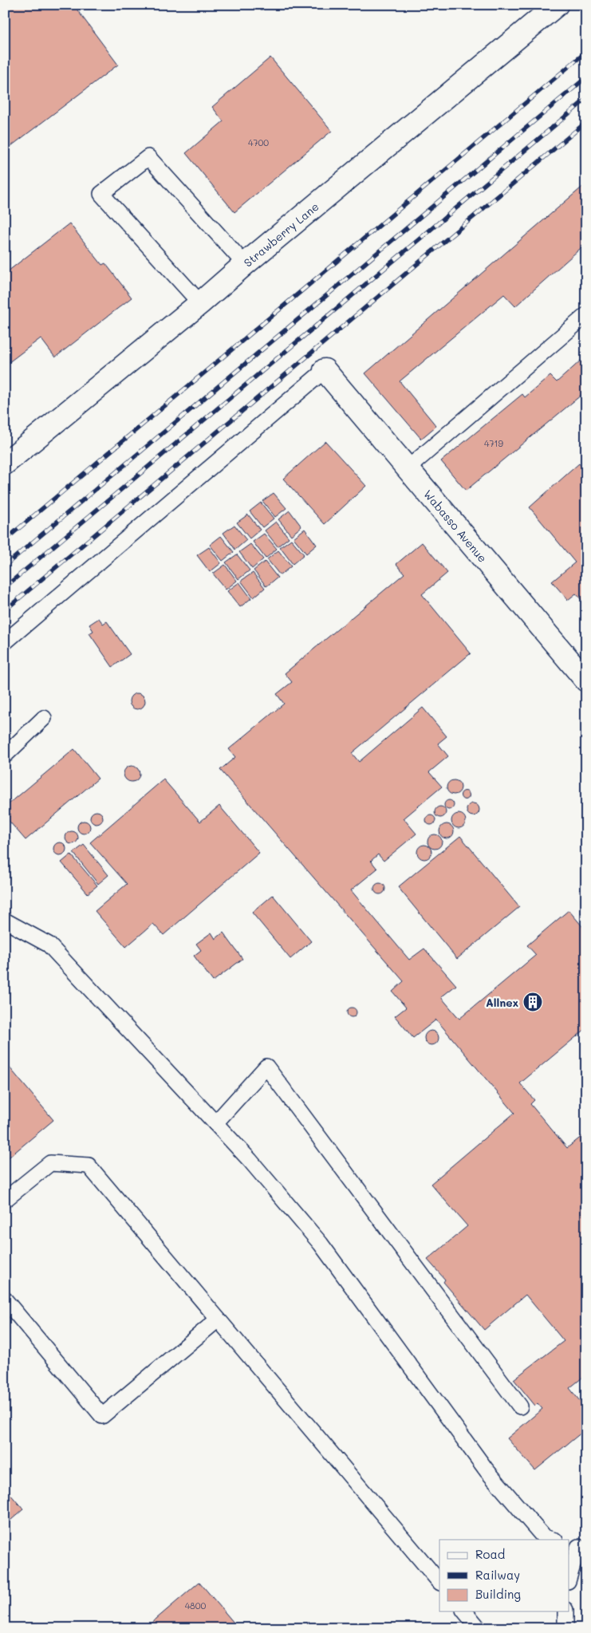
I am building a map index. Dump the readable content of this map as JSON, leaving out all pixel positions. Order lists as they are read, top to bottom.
{
  "streets": {
    "street": ["Strawberry Lane", "Wabasso Avenue"]
  },
  "places": {
    "building": ["Allnex"]
  },
  "house_numbers": ["4700", "4719", "4800"],
  "legend": ["Road", "Railway", "Building"]
}
